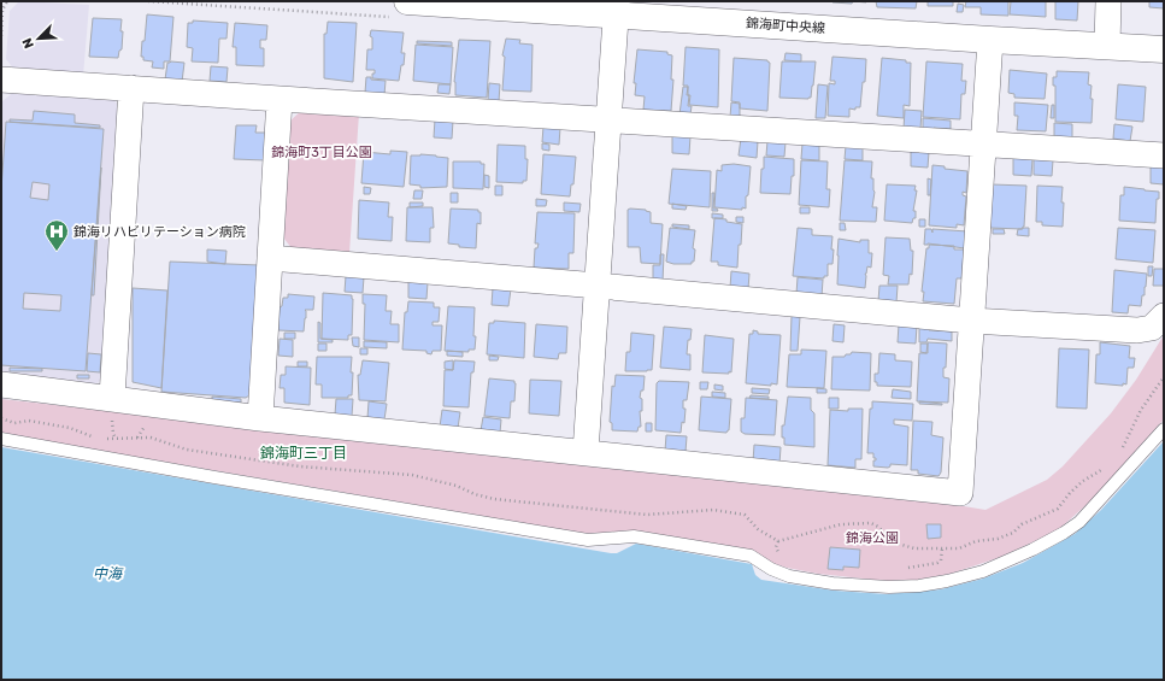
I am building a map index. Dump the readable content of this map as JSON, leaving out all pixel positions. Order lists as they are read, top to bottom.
{
  "streets": {
    "street": ["錦海町中央線"]
  },
  "districts": ["錦海町三丁目"],
  "water": ["中海"],
  "parks": ["錦海町3丁目公園", "錦海公園"],
  "places": {
    "hospital": ["錦海リハビリテーション病院"]
  },
  "north": "bottom left"
}
